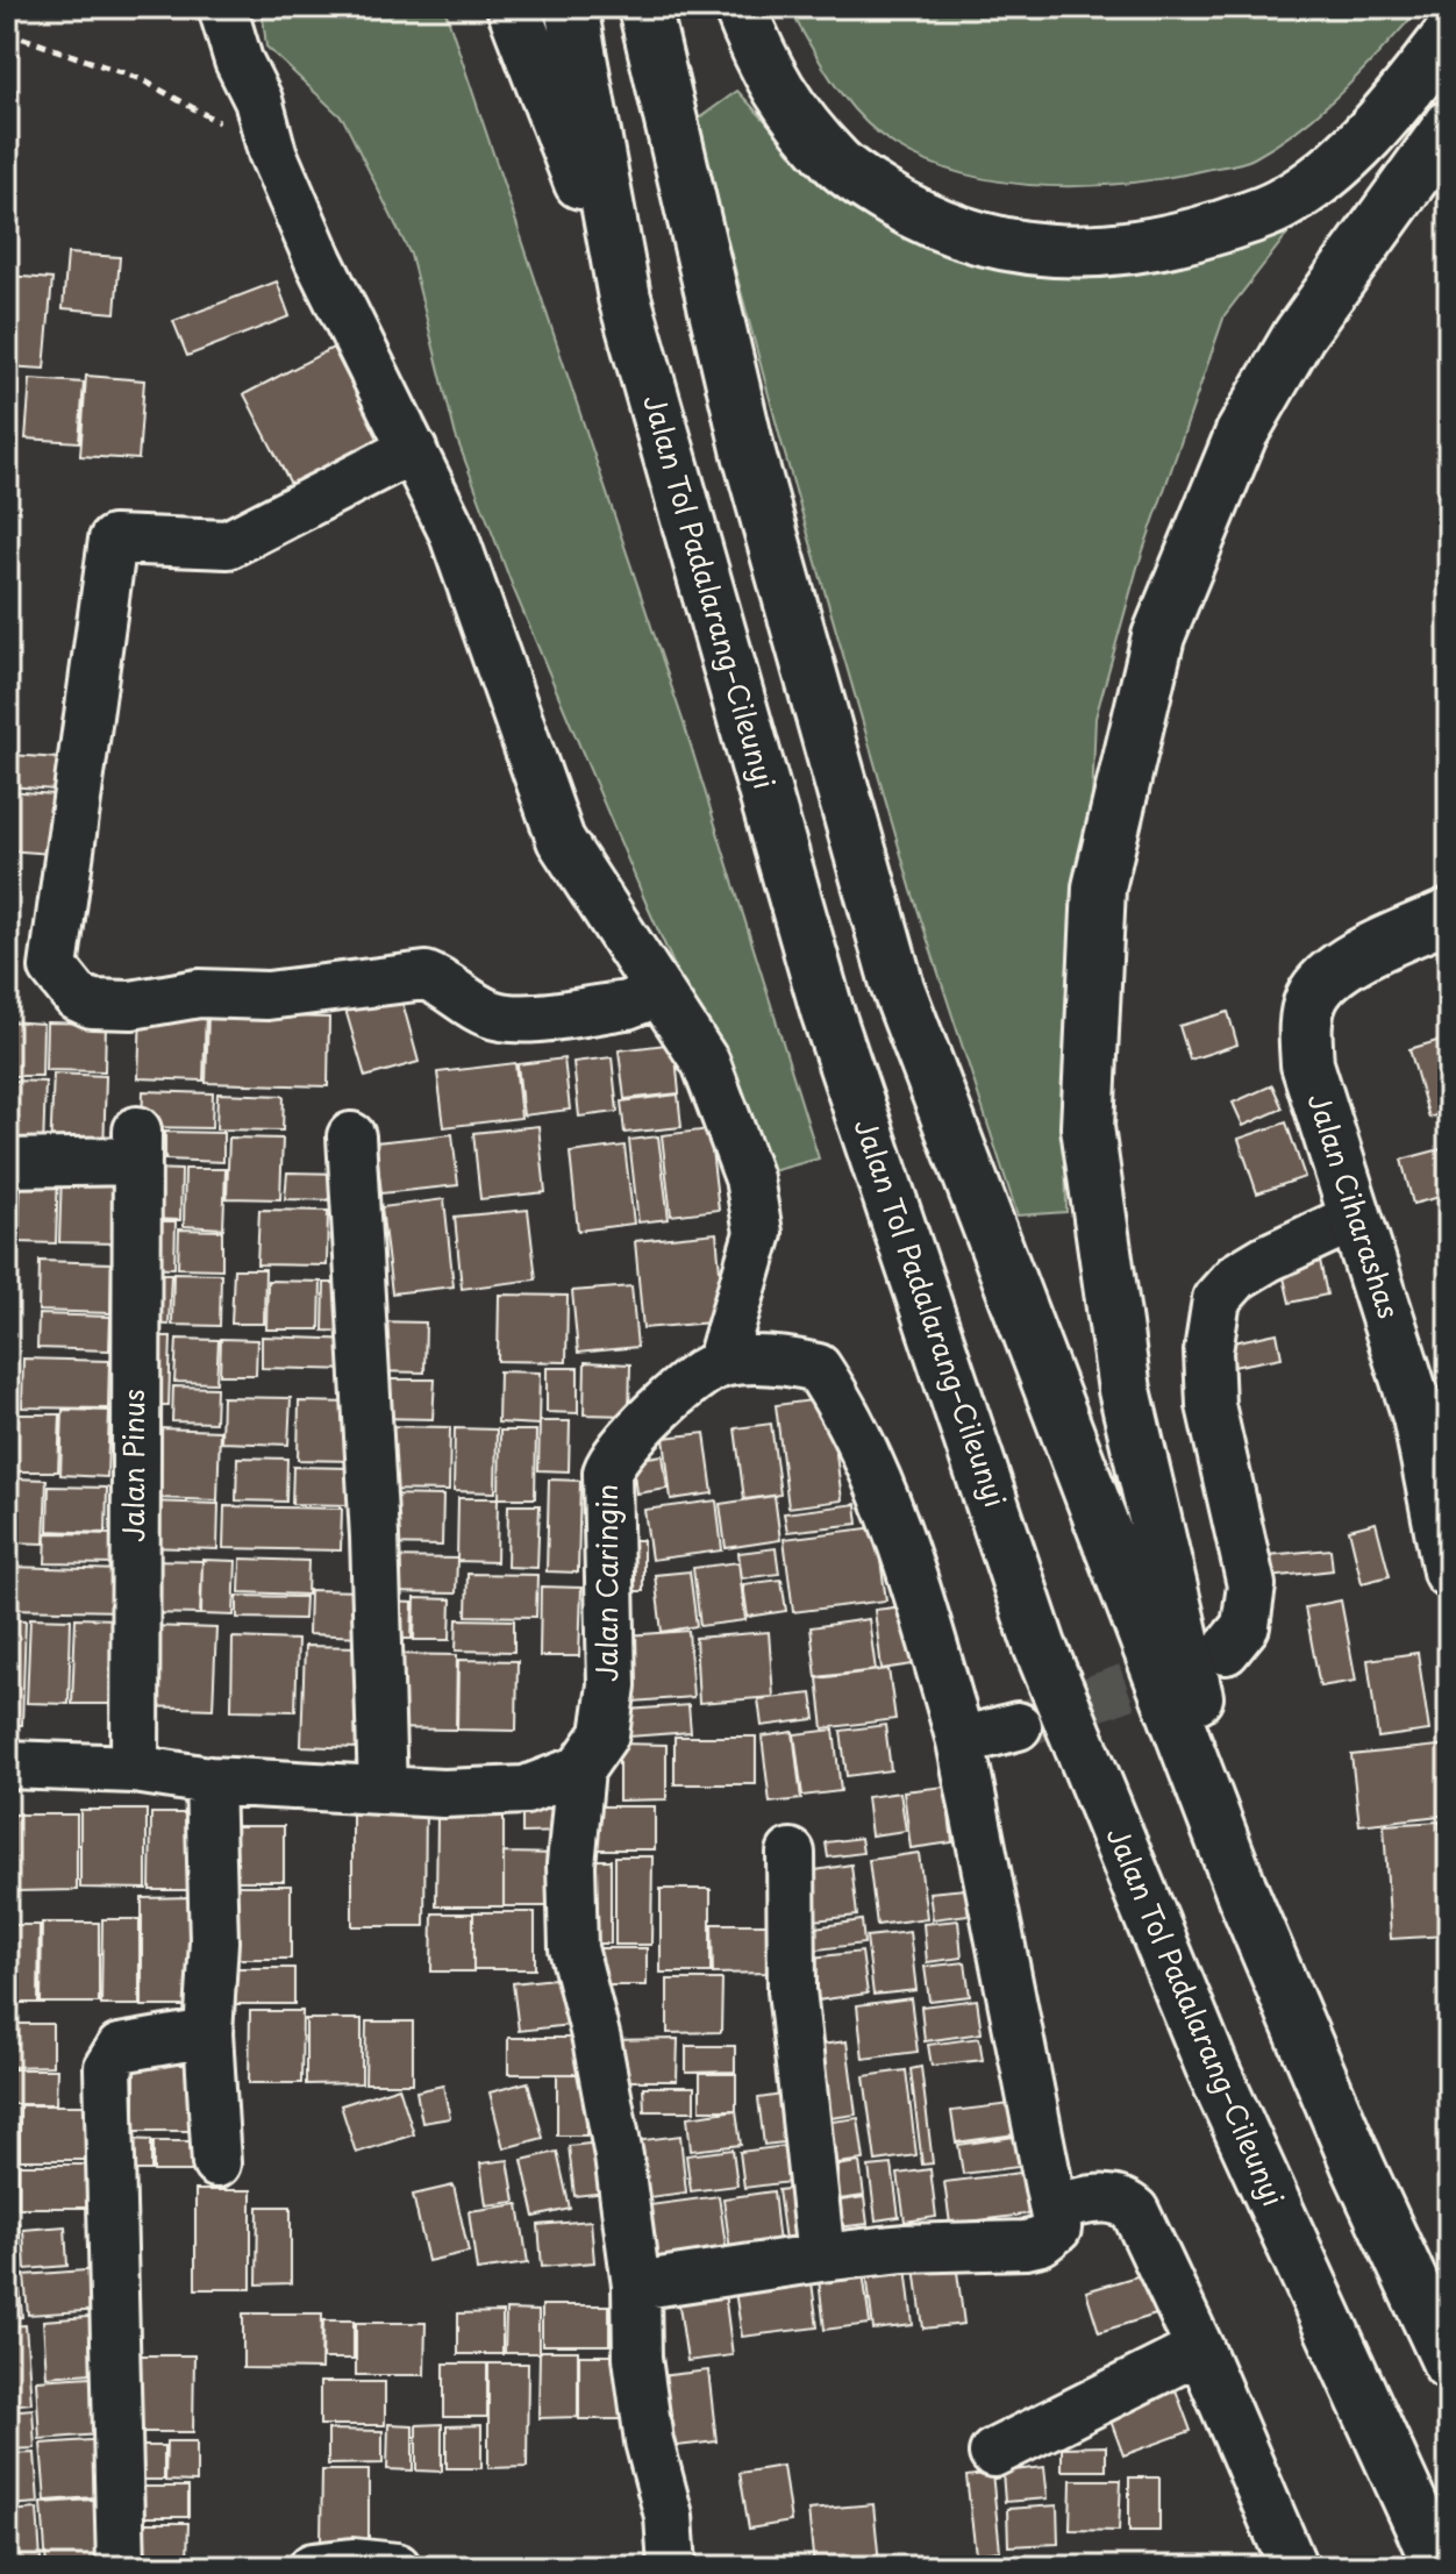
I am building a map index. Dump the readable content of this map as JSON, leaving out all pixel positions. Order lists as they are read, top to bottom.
{
  "streets": {
    "main road": ["Jalan Tol Padalarang–Cileunyi", "Jalan Ciharashas"],
    "street": ["Jalan Pinus", "Jalan Caringin"]
  }
}
